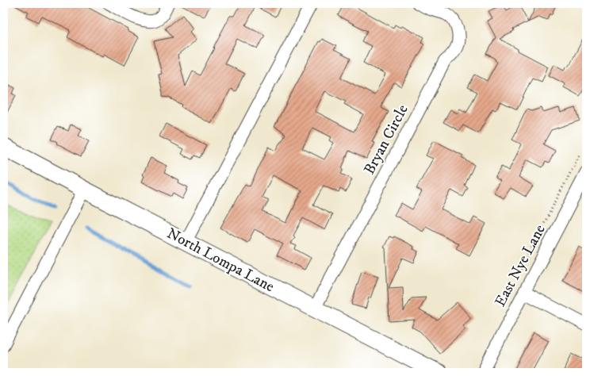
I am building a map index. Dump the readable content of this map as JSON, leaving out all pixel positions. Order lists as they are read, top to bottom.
{
  "streets": {
    "street": ["Bryan Circle", "North Lompa Lane", "East Nye Lane"]
  },
  "crossings": [
    ["Bryan Circle", "North Lompa Lane"]
  ]
}
